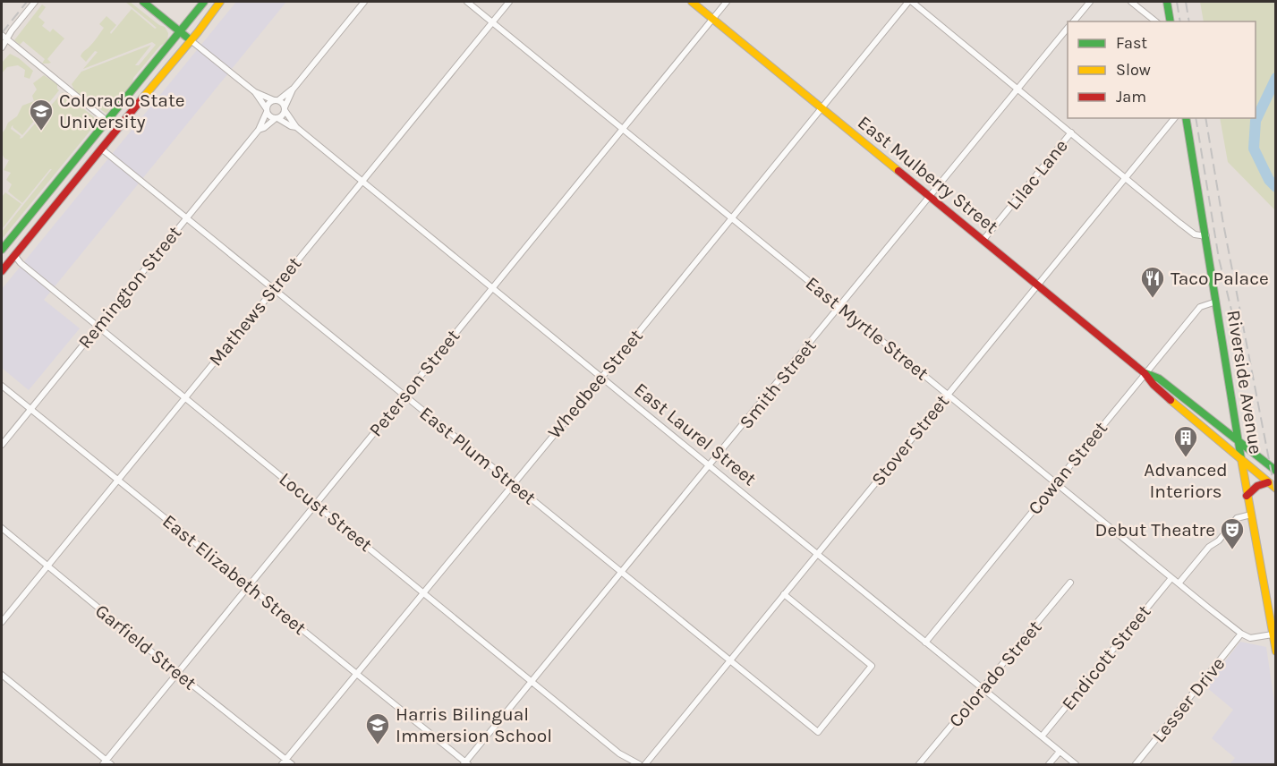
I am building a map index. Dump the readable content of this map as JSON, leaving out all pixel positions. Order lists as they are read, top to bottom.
{
  "streets": {
    "main road": ["East Mulberry Street", "Riverside Avenue"],
    "street": [
      "Lilac Lane",
      "Remington Street",
      "Mathews Street",
      "East Myrtle Street",
      "Peterson Street",
      "Whedbee Street",
      "Smith Street",
      "East Laurel Street",
      "Stover Street",
      "East Plum Street",
      "Cowan Street",
      "Locust Street",
      "East Elizabeth Street",
      "Garfield Street",
      "Endicott Street",
      "Colorado Street",
      "Lesser Drive"
    ]
  },
  "crossings": [
    ["East Mulberry Street", "Lilac Lane"],
    ["East Mulberry Street", "Riverside Avenue"],
    ["East Mulberry Street", "Peterson Street"],
    ["East Mulberry Street", "Whedbee Street"],
    ["East Mulberry Street", "Smith Street"],
    ["East Mulberry Street", "Stover Street"],
    ["East Mulberry Street", "Cowan Street"],
    ["Remington Street", "East Laurel Street"],
    ["Remington Street", "East Plum Street"],
    ["Remington Street", "Locust Street"],
    ["Remington Street", "East Elizabeth Street"],
    ["Mathews Street", "East Myrtle Street"],
    ["Mathews Street", "East Laurel Street"],
    ["Mathews Street", "East Plum Street"],
    ["Mathews Street", "Locust Street"],
    ["Mathews Street", "East Elizabeth Street"],
    ["Mathews Street", "Garfield Street"],
    ["East Myrtle Street", "Peterson Street"],
    ["East Myrtle Street", "Whedbee Street"],
    ["East Myrtle Street", "Smith Street"],
    ["East Myrtle Street", "Stover Street"],
    ["East Myrtle Street", "Cowan Street"],
    ["East Myrtle Street", "Endicott Street"],
    ["East Myrtle Street", "Lesser Drive"],
    ["Riverside Avenue", "Cowan Street"],
    ["Peterson Street", "East Laurel Street"],
    ["Peterson Street", "East Plum Street"],
    ["Peterson Street", "Locust Street"],
    ["Peterson Street", "East Elizabeth Street"],
    ["Peterson Street", "Garfield Street"],
    ["Whedbee Street", "East Laurel Street"],
    ["Whedbee Street", "East Plum Street"],
    ["Whedbee Street", "Locust Street"],
    ["Whedbee Street", "East Elizabeth Street"],
    ["Whedbee Street", "Garfield Street"],
    ["Smith Street", "East Laurel Street"],
    ["Smith Street", "East Plum Street"],
    ["Smith Street", "Locust Street"],
    ["Smith Street", "East Elizabeth Street"],
    ["East Laurel Street", "Stover Street"],
    ["East Laurel Street", "Cowan Street"],
    ["East Laurel Street", "Endicott Street"],
    ["East Laurel Street", "Colorado Street"],
    ["Stover Street", "East Plum Street"]
  ],
  "places": {
    "school or university": ["Colorado State University", "Harris Bilingual Immersion School"],
    "restaurant": ["Taco Palace"],
    "building": ["Advanced Interiors"],
    "theatre": ["Debut Theatre"]
  },
  "legend": ["Fast", "Slow", "Jam"]
}
